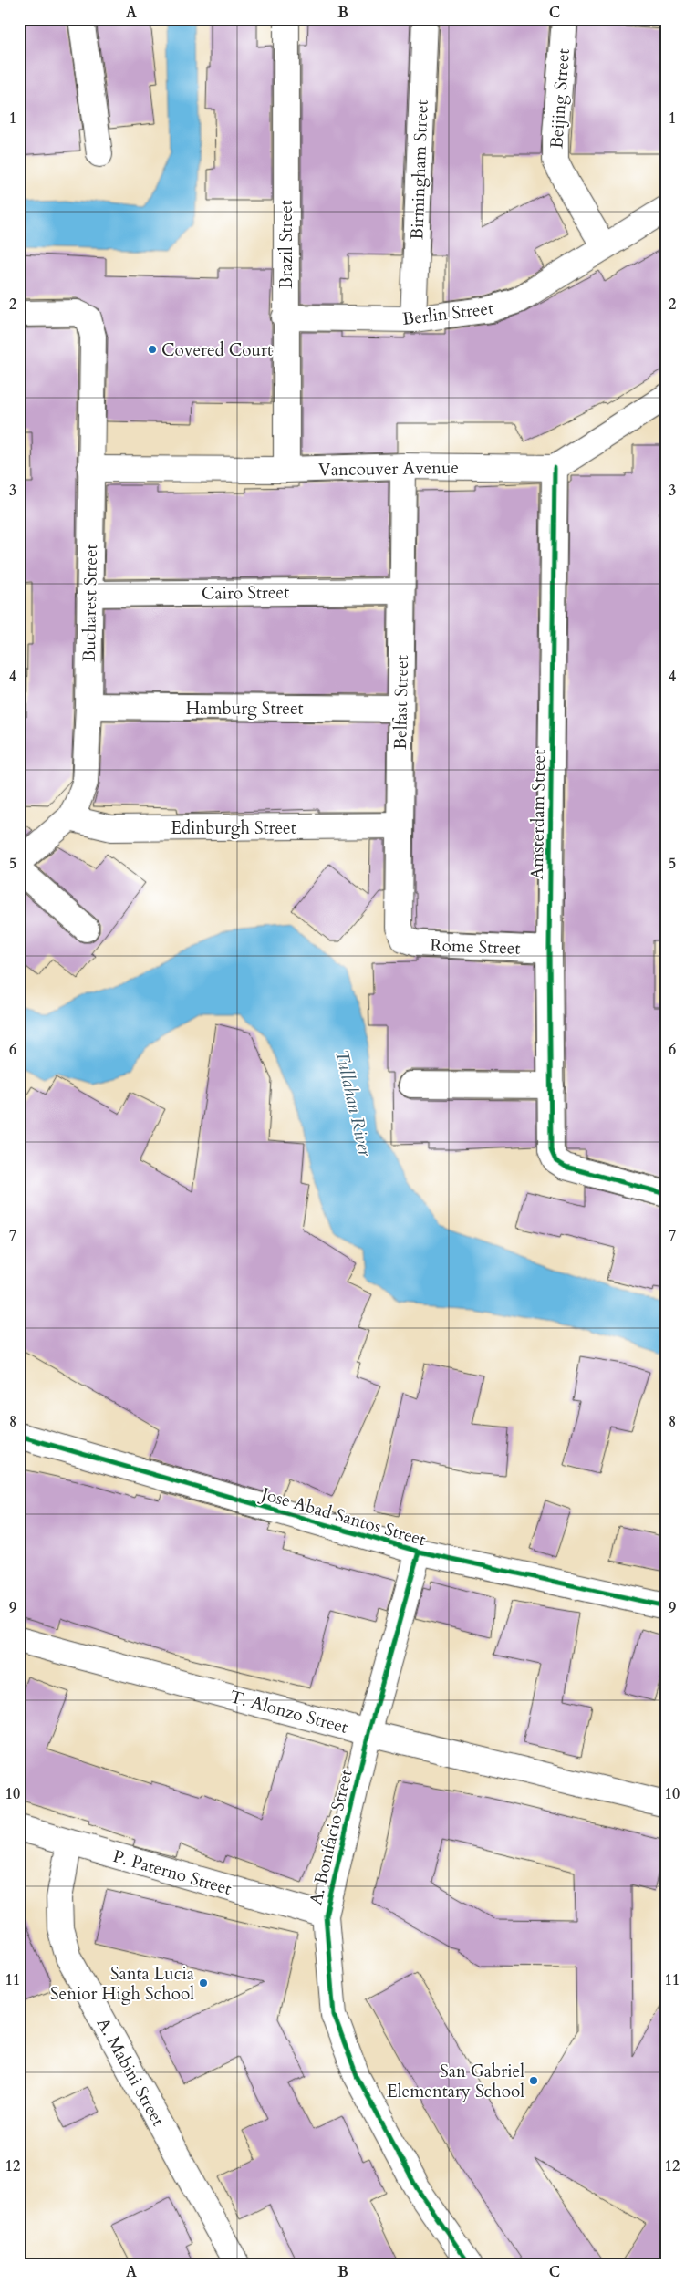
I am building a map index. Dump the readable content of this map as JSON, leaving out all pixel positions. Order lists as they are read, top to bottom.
{
  "streets": {
    "street": [
      "Beijing Street",
      "Birmingham Street",
      "Brazil Street",
      "Berlin Street",
      "Vancouver Avenue",
      "Cairo Street",
      "Bucharest Street",
      "Belfast Street",
      "Hamburg Street",
      "Amsterdam Street",
      "Edinburgh Street",
      "Rome Street",
      "Jose Abad Santos Street",
      "T. Alonzo Street",
      "A. Bonifacio Street",
      "P. Paterno Street",
      "A. Mabini Street"
    ]
  },
  "crossings": [
    ["Beijing Street", "Berlin Street"],
    ["Birmingham Street", "Berlin Street"],
    ["Brazil Street", "Berlin Street"],
    ["Brazil Street", "Vancouver Avenue"],
    ["Vancouver Avenue", "Bucharest Street"],
    ["Vancouver Avenue", "Belfast Street"],
    ["Vancouver Avenue", "Amsterdam Street"],
    ["Cairo Street", "Bucharest Street"],
    ["Cairo Street", "Belfast Street"],
    ["Bucharest Street", "Hamburg Street"],
    ["Bucharest Street", "Edinburgh Street"],
    ["Belfast Street", "Hamburg Street"],
    ["Belfast Street", "Edinburgh Street"],
    ["Belfast Street", "Rome Street"],
    ["Amsterdam Street", "Rome Street"],
    ["Jose Abad Santos Street", "A. Bonifacio Street"],
    ["T. Alonzo Street", "A. Bonifacio Street"],
    ["A. Bonifacio Street", "P. Paterno Street"],
    ["P. Paterno Street", "A. Mabini Street"]
  ],
  "water": ["Tullahan River"],
  "places": ["Covered Court", "Santa Lucia Senior High School", "San Gabriel Elementary School"],
  "grid": {
    "columns": ["A", "B", "C"],
    "rows": [
      "1",
      "2",
      "3",
      "4",
      "5",
      "6",
      "7",
      "8",
      "9",
      "10",
      "11",
      "12"
    ]
  }
}
